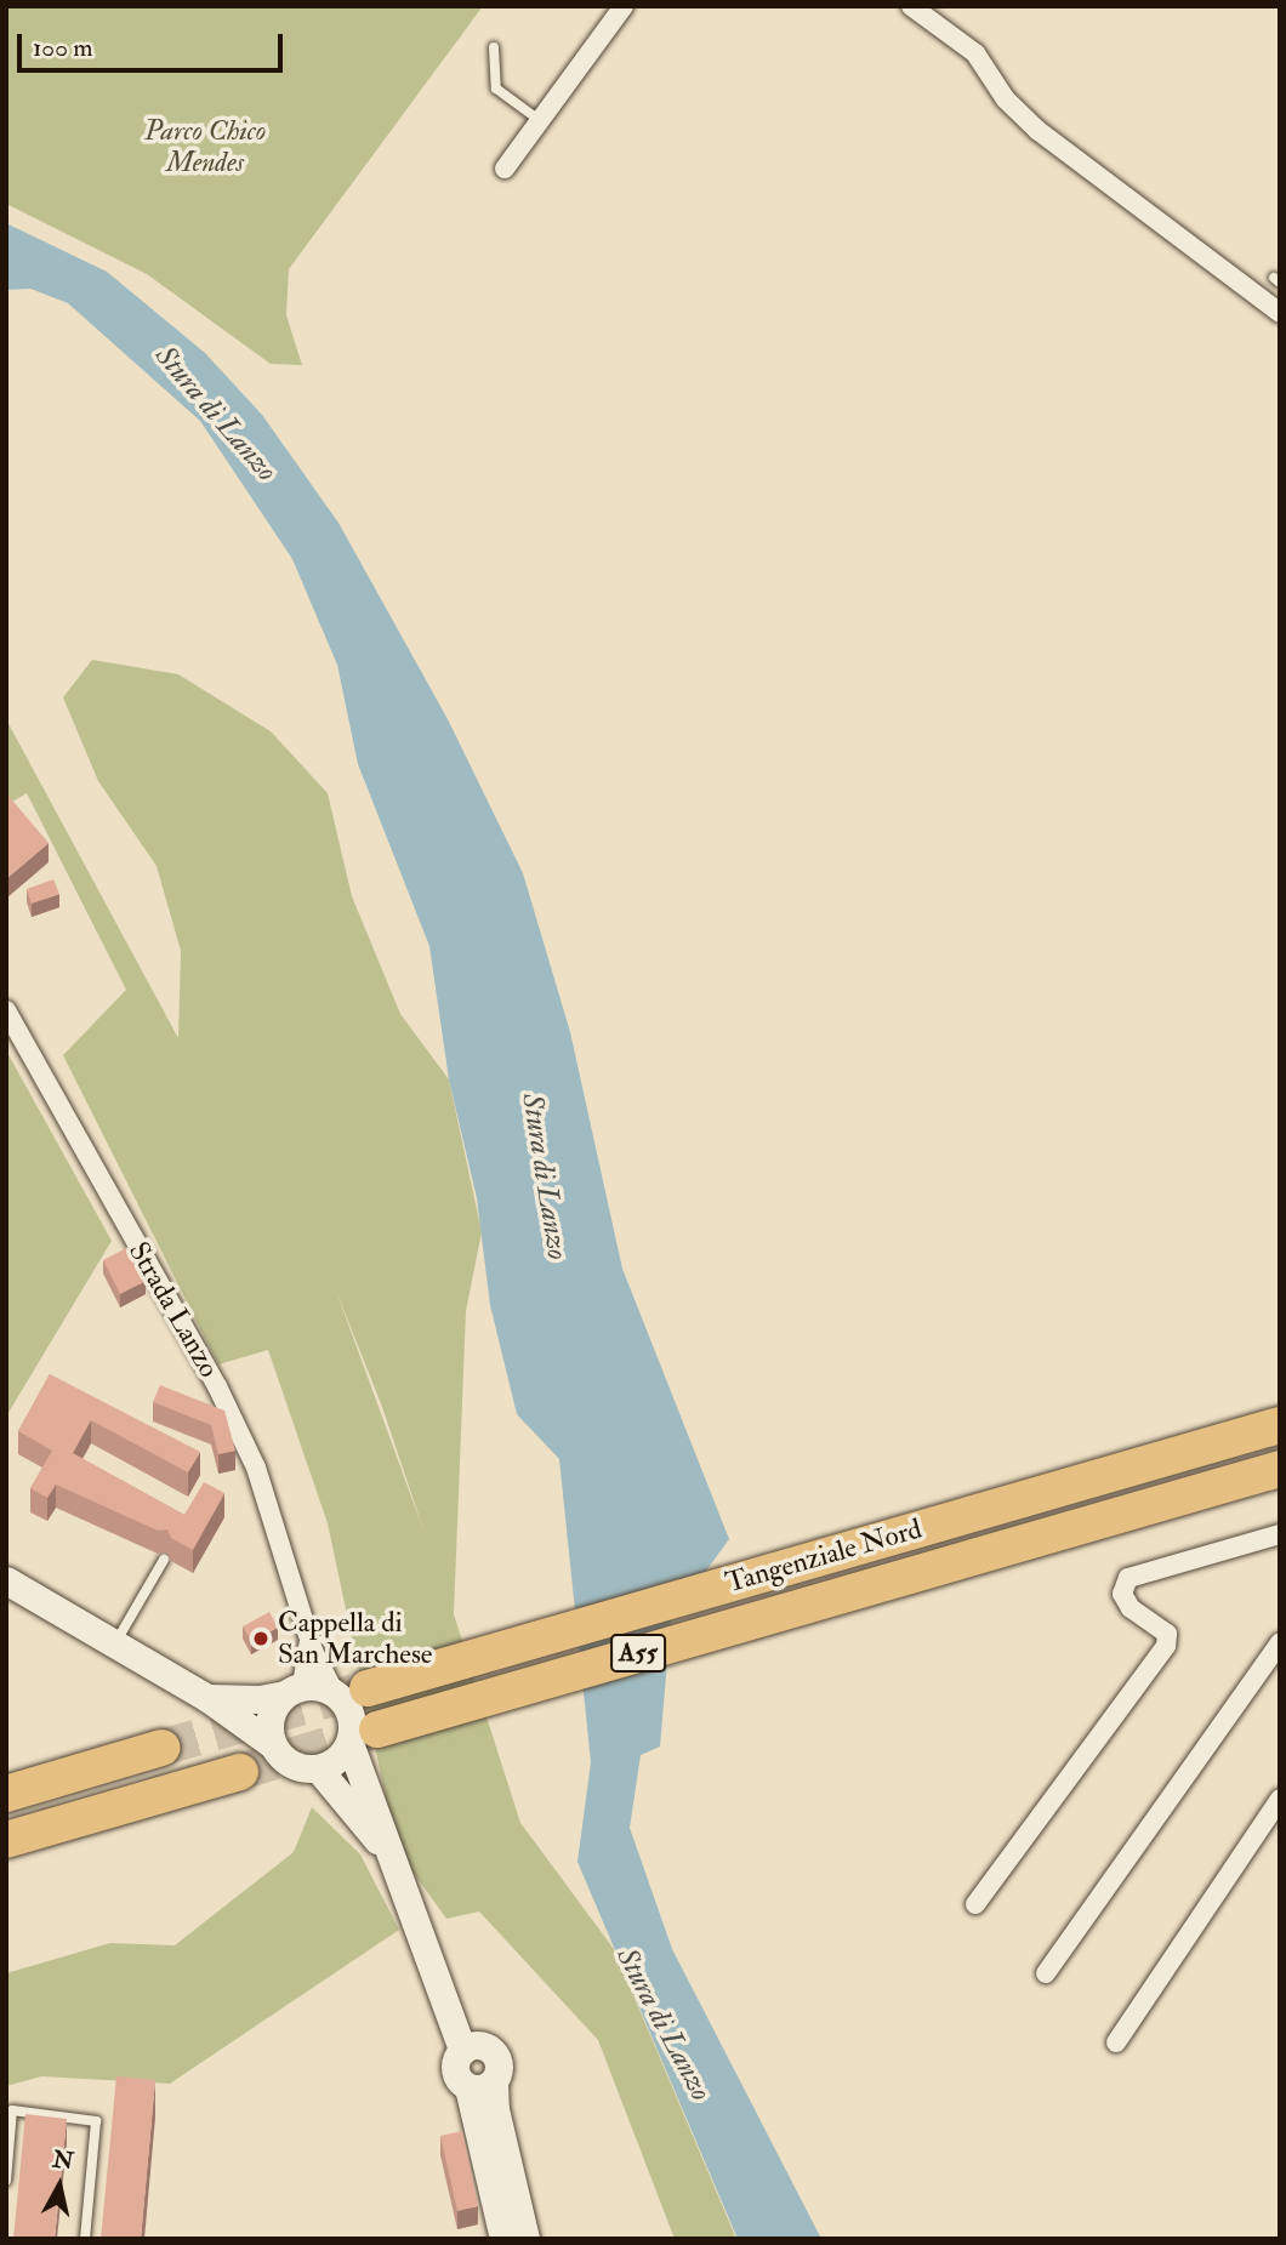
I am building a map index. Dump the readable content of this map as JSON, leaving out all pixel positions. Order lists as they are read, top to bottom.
{
  "streets": {
    "highway": ["Tangenziale Nord", "A55"],
    "street": ["Strada Lanzo"]
  },
  "crossings": [
    ["Strada Lanzo", "Tangenziale Nord"]
  ],
  "water": ["Stura di Lanzo"],
  "parks": ["Parco Chico Mendes"],
  "places": ["Cappella di San Marchese"],
  "scale_bar": "100 m",
  "north": "top"
}
